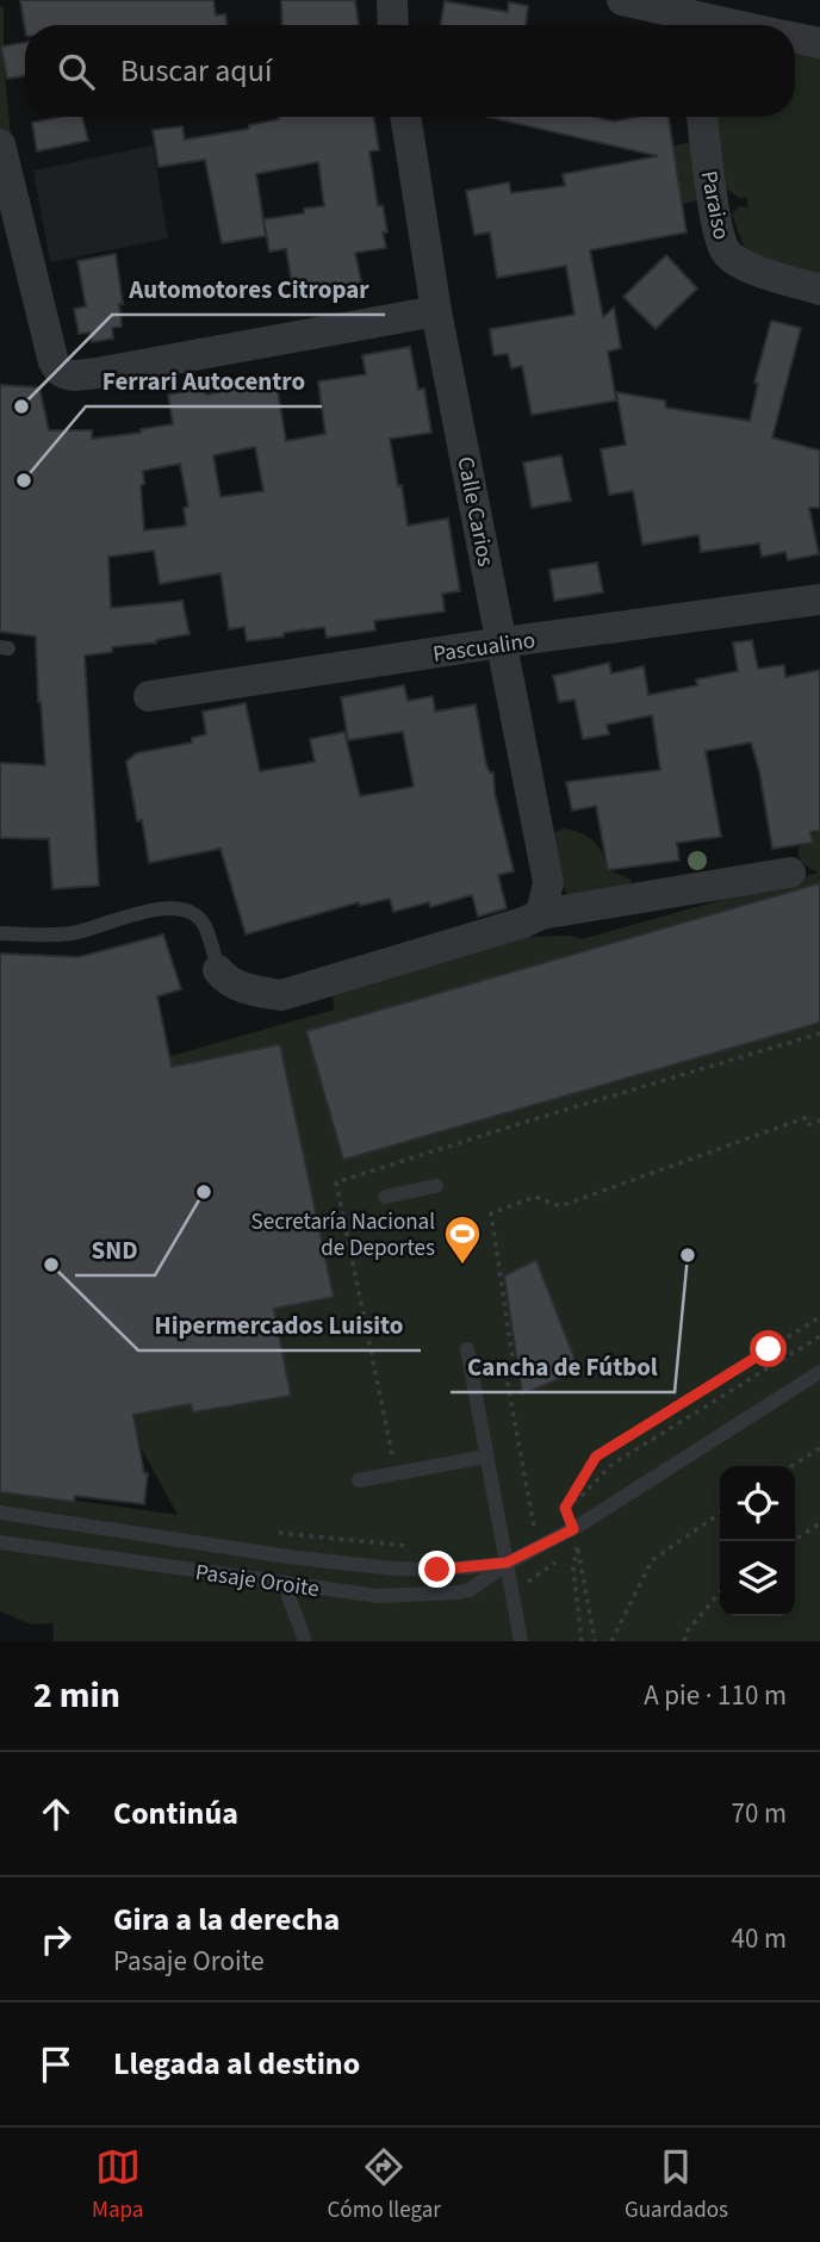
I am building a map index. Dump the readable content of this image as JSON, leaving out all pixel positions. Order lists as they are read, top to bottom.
{
  "streets": {
    "street": ["Paraiso", "Calle Carios", "Pascualino"],
    "lane": ["Pasaje Oroite"]
  },
  "crossings": [
    ["Calle Carios", "Pascualino"]
  ],
  "places": {
    "other": [
      "Automotores Citropar",
      "Ferrari Autocentro",
      "SND",
      "Cancha de Fútbol",
      "Hipermercados Luisito"
    ],
    "sports": ["Secretaría Nacional de Deportes"]
  },
  "page": {
    "search": "Buscar aquí",
    "heading": ["2 min", "A pie · 110 m"],
    "list": [
      ["Continúa", "70 m"],
      ["Gira a la derecha", "Pasaje Oroite", "40 m"],
      "Llegada al destino"
    ],
    "nav": ["Mapa", "Cómo llegar", "Guardados"]
  }
}
